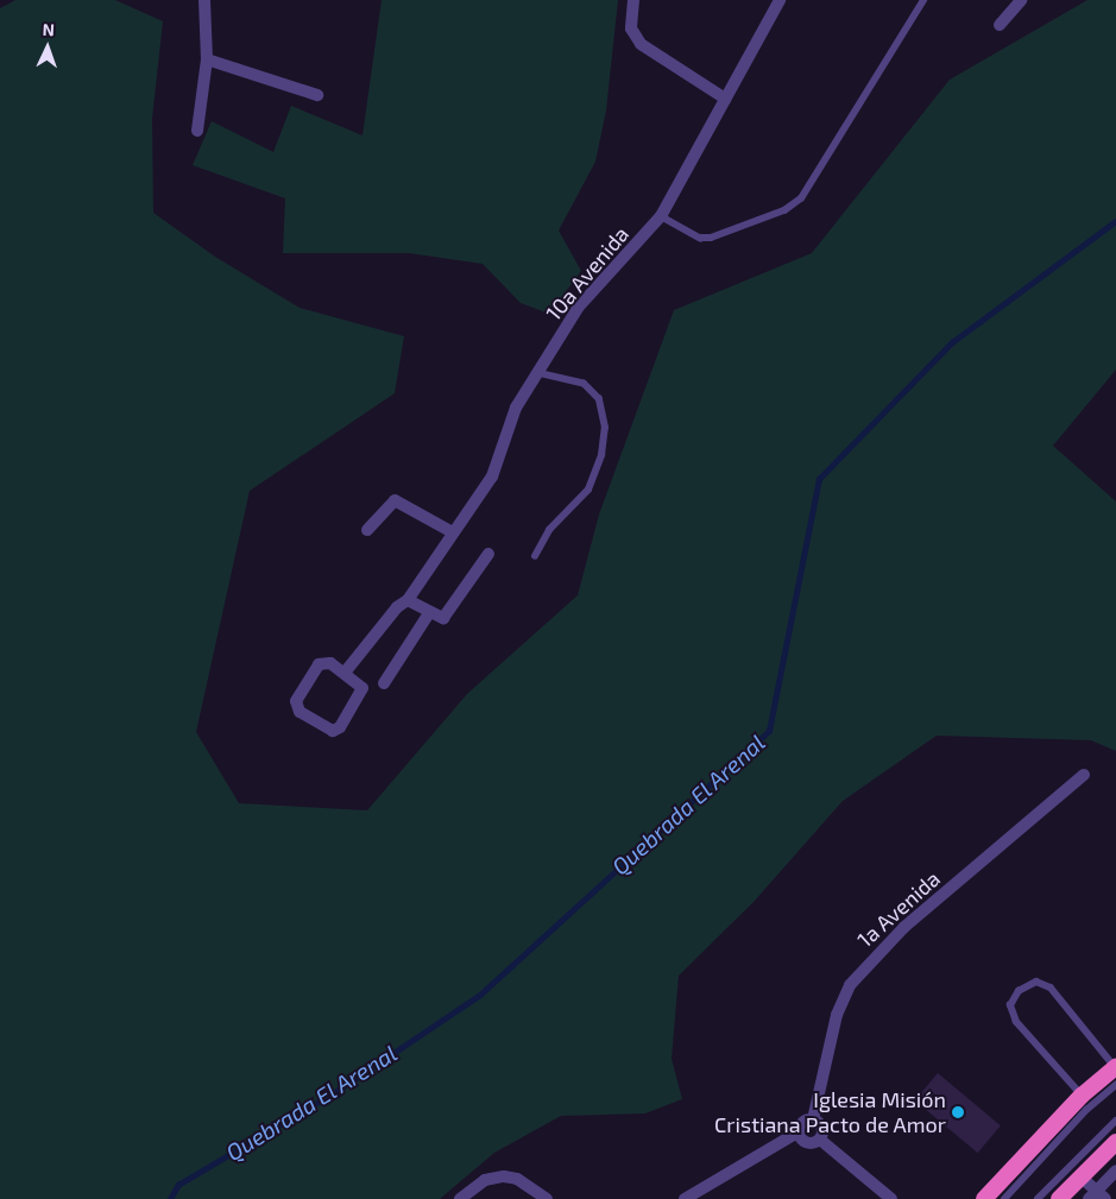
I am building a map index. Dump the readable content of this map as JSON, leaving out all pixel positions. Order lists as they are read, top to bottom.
{
  "streets": {
    "street": ["10a Avenida", "1a Avenida"]
  },
  "water": ["Quebrada El Arenal"],
  "places": ["Iglesia Misión Cristiana Pacto de Amor"],
  "north": "top"
}
